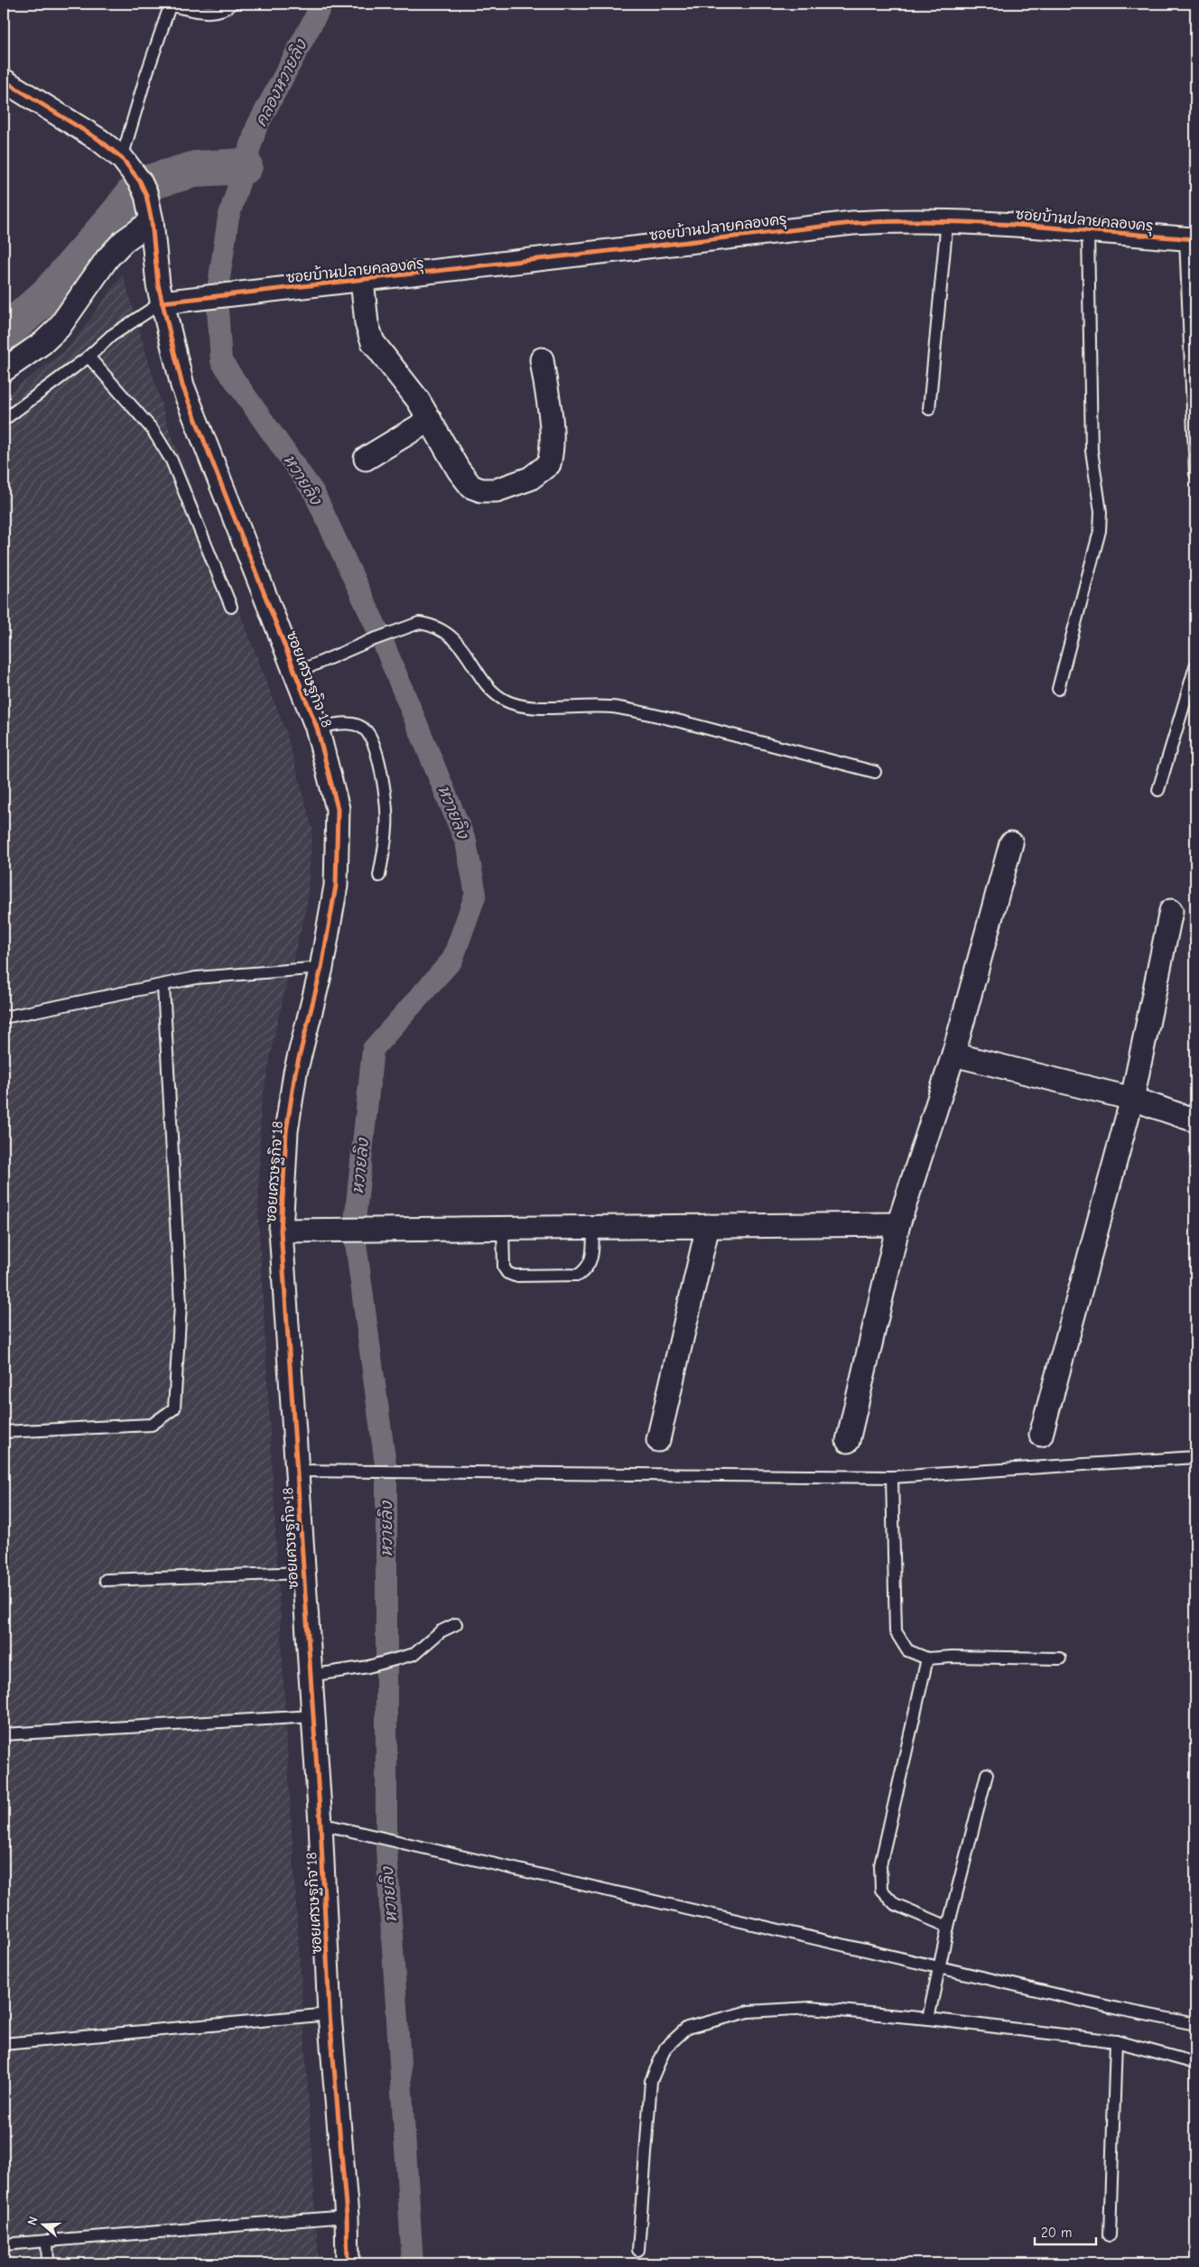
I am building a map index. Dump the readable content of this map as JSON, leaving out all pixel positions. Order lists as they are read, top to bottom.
{
  "streets": {
    "street": ["ซอยบ้านปลายคลองครุ", "ซอยเศรษฐกิจ 18"]
  },
  "crossings": [
    ["ซอยบ้านปลายคลองครุ", "ซอยเศรษฐกิจ 18"]
  ],
  "water": ["คลองหวายลิง", "หวายลิง"],
  "scale_bar": "20 m",
  "north": "left"
}
